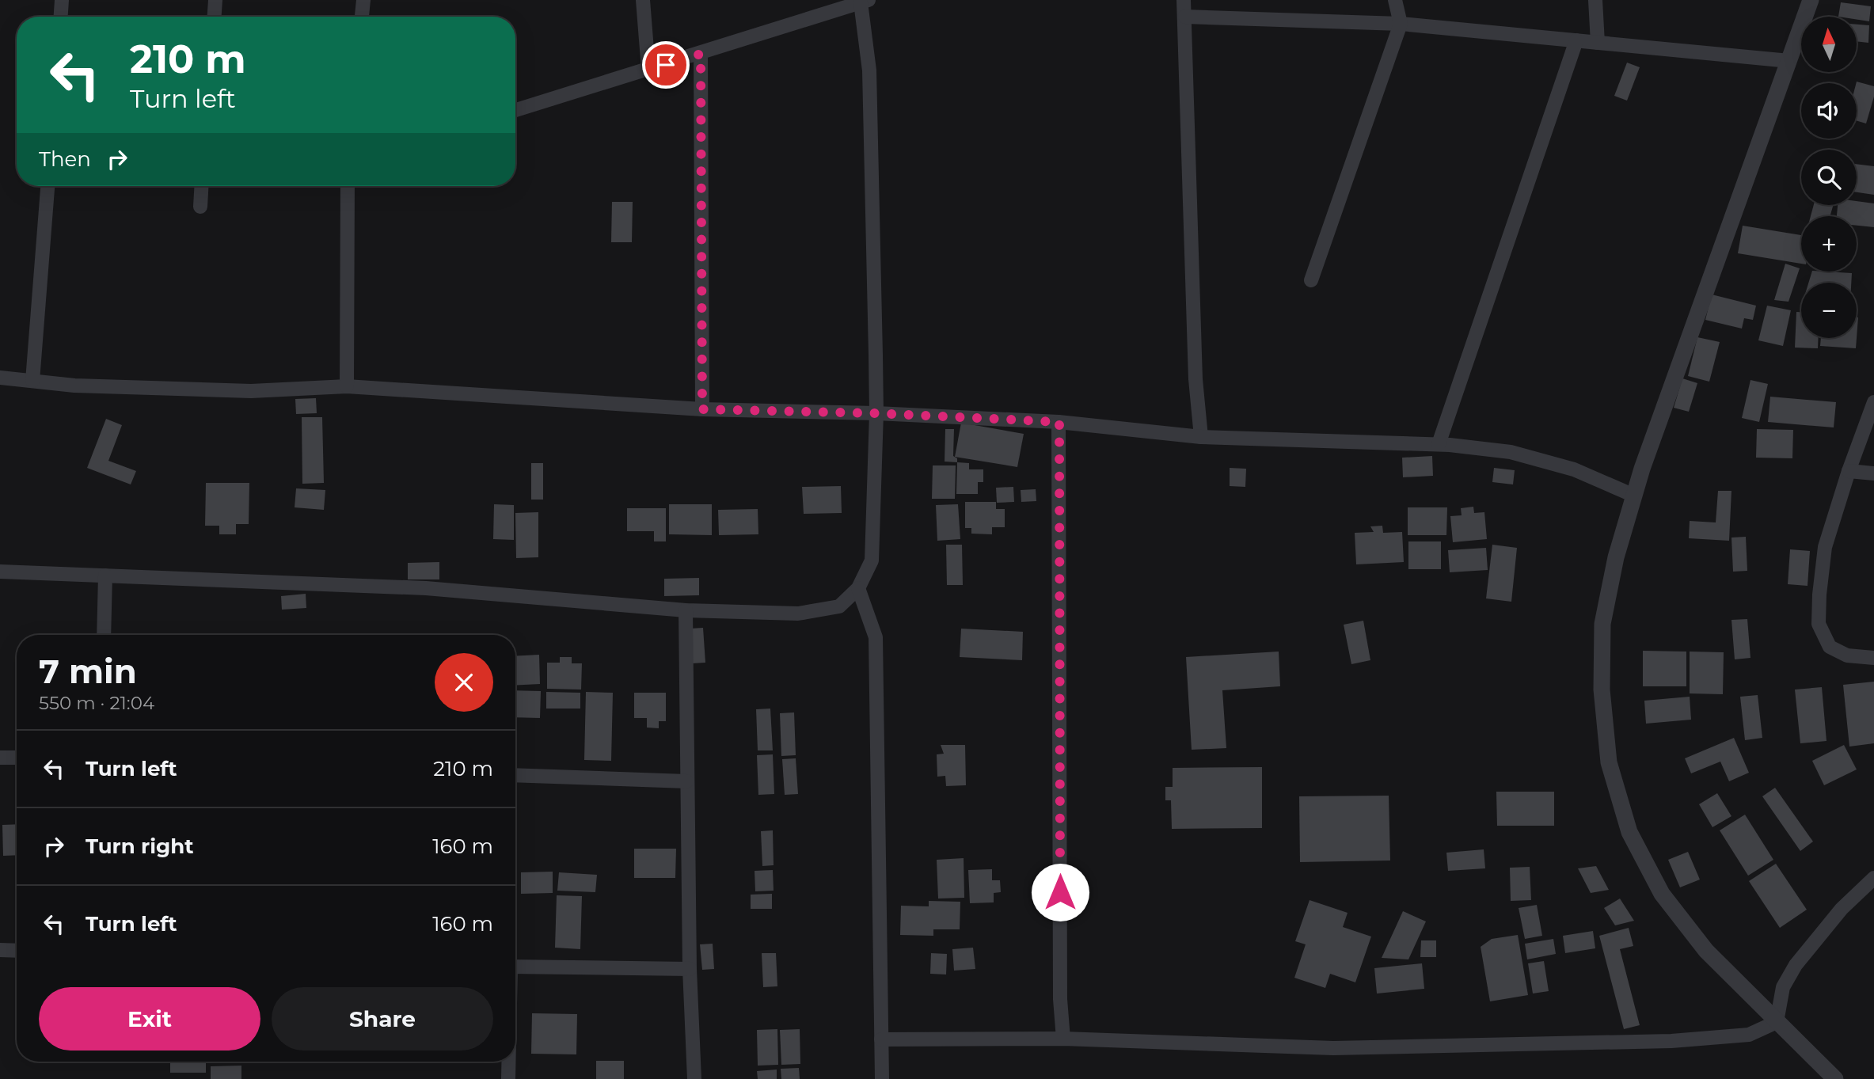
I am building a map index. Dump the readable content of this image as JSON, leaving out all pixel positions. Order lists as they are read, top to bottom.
{
  "north": "top",
  "page": {
    "map_buttons": ["+", "−"],
    "turn": ["210 m", "Turn left"],
    "then": "Then",
    "heading": ["7 min", "550 m · 21:04"],
    "list": [
      {
        "name": "Turn left",
        "value": "210 m"
      },
      {
        "name": "Turn right",
        "value": "160 m"
      },
      {
        "name": "Turn left",
        "value": "160 m"
      }
    ],
    "buttons": ["Exit", "Share"]
  }
}
